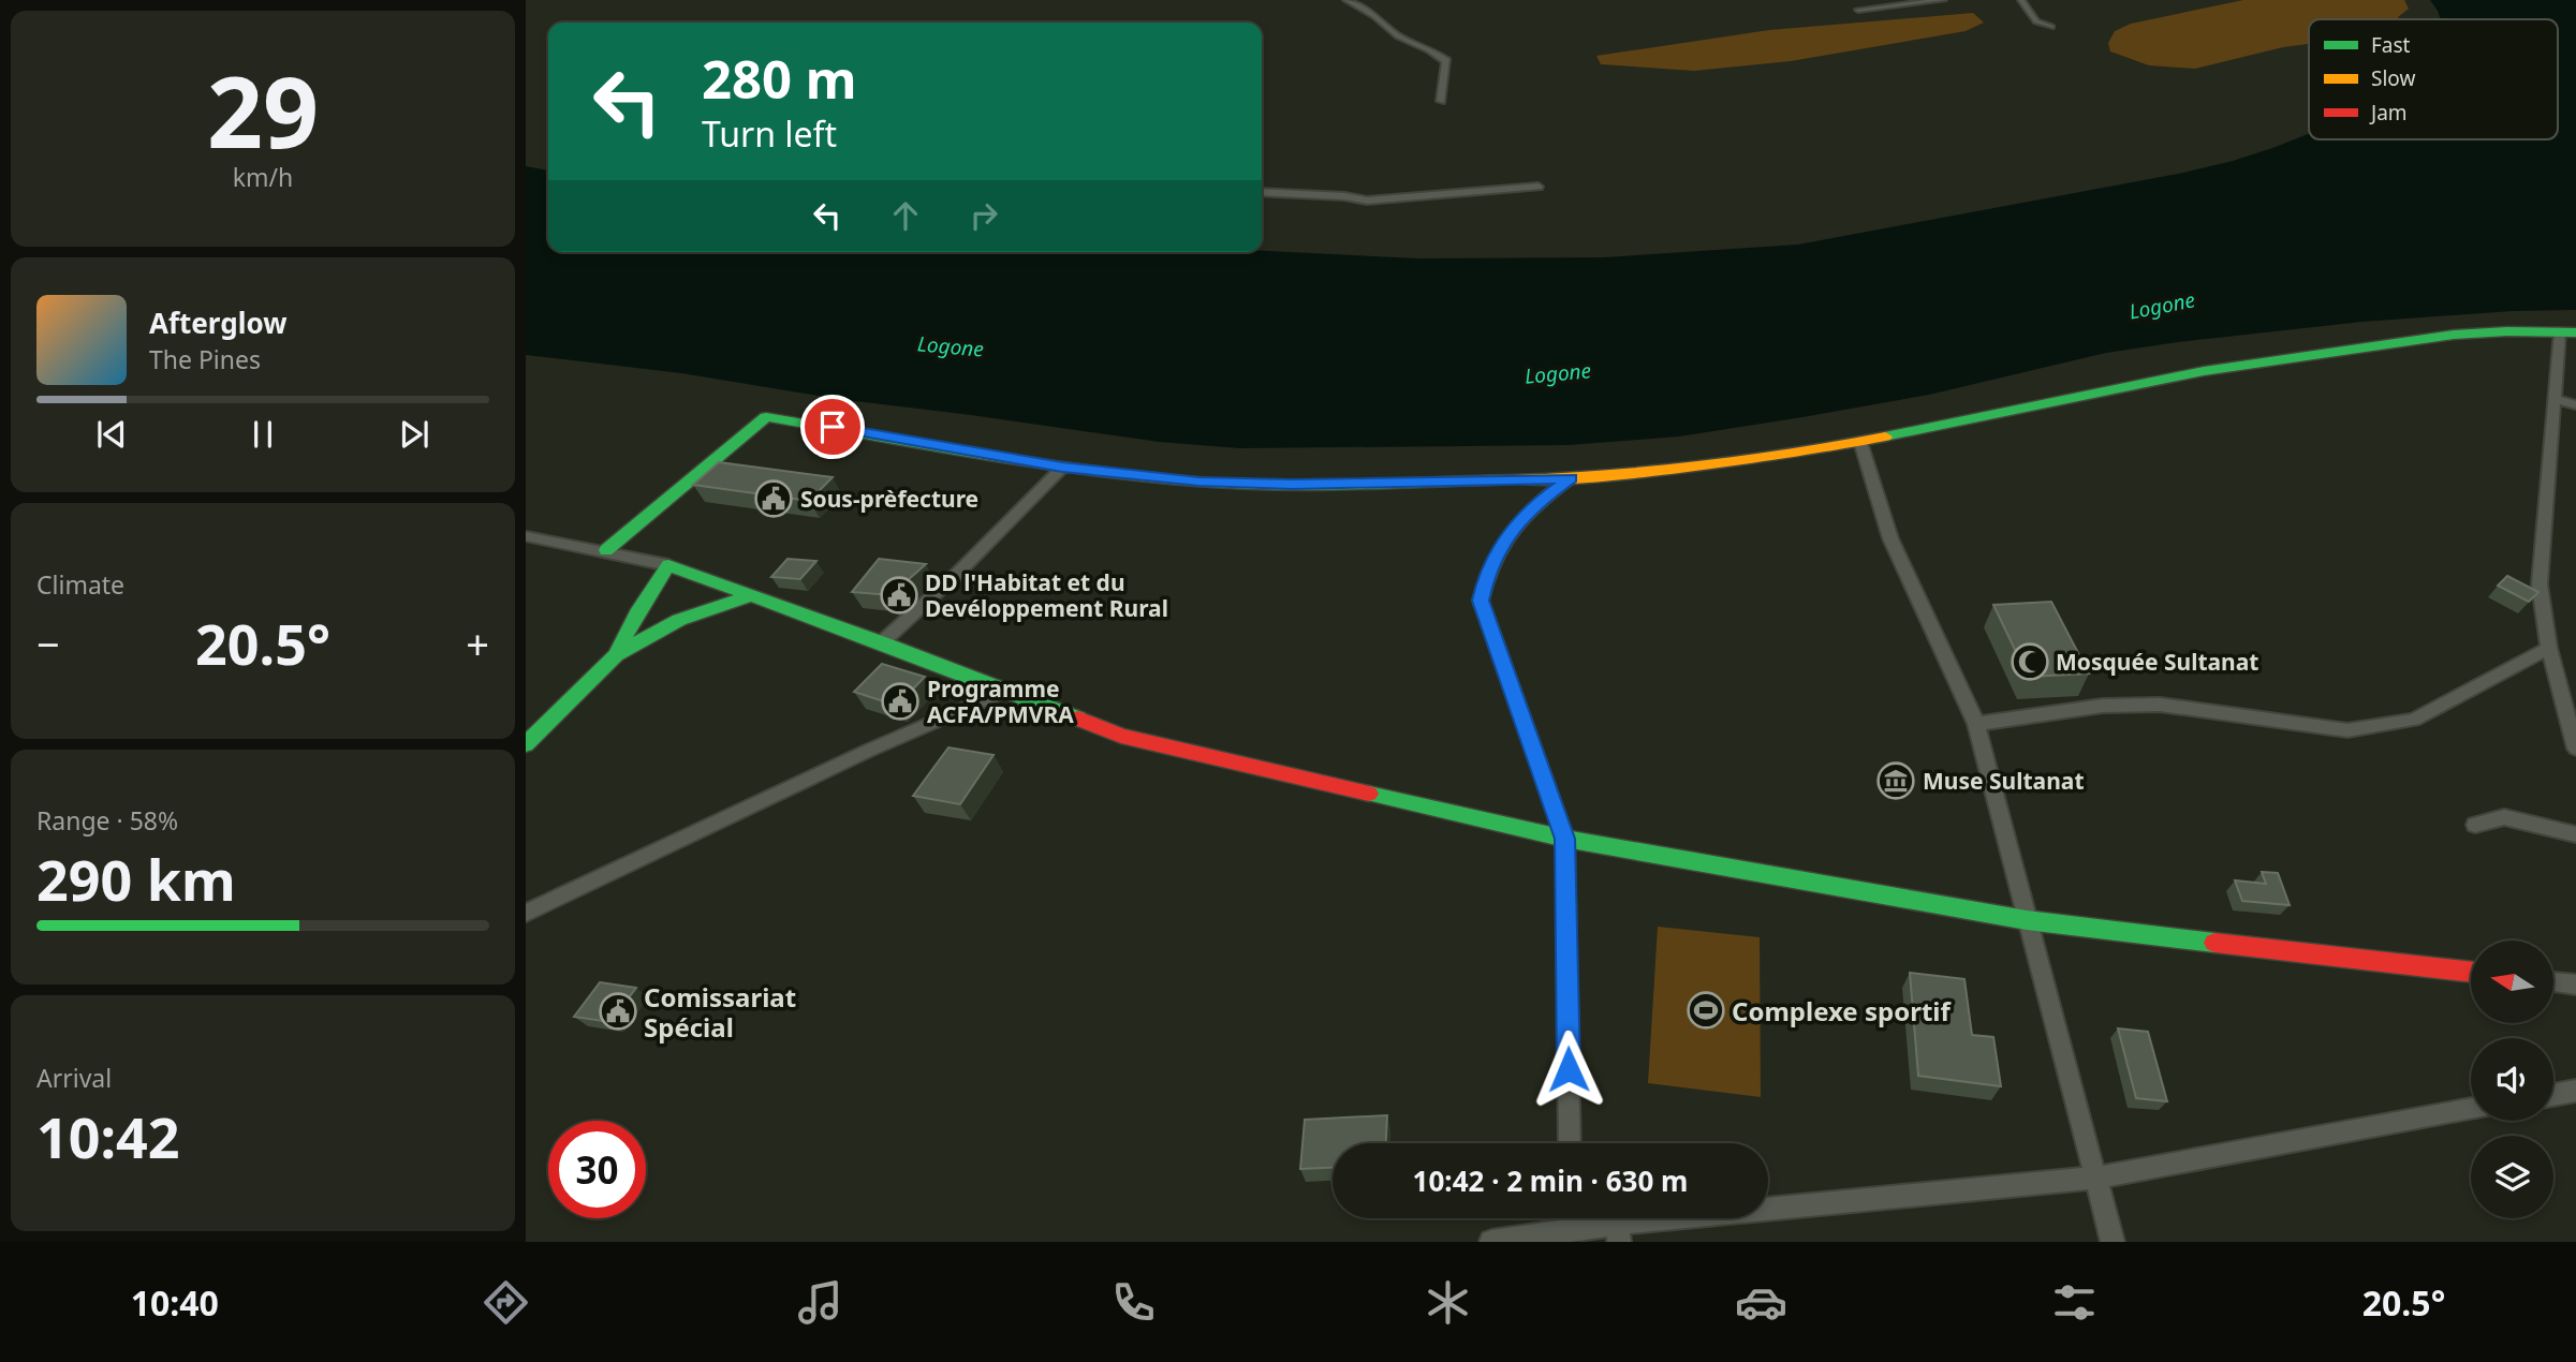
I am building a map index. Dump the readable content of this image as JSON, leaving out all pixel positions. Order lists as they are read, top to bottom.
{
  "water": ["Logone"],
  "places": {
    "public building": [
      "Sous-prèfecture",
      "DD l'Habitat et du Devéloppement Rural",
      "Programme ACFA/PMVRA",
      "Comissariat Spécial"
    ],
    "mosque": ["Mosquée Sultanat"],
    "museum": ["Muse Sultanat"],
    "sports": ["Complexe sportif"]
  },
  "legend": ["Fast", "Slow", "Jam"],
  "north": "left",
  "page": {
    "tile": [
      ["29", "km/h"],
      "Climate",
      ["Range · 58%", "290 km"],
      ["Arrival", "10:42"]
    ],
    "turn": ["280 m", "Turn left"],
    "song": ["Afterglow", "The Pines"],
    "heat": ["−", "20.5°", "+"],
    "limit": "30",
    "trip": "10:42 · 2 min · 630 m",
    "tabs": ["10:40", "20.5°"]
  }
}
